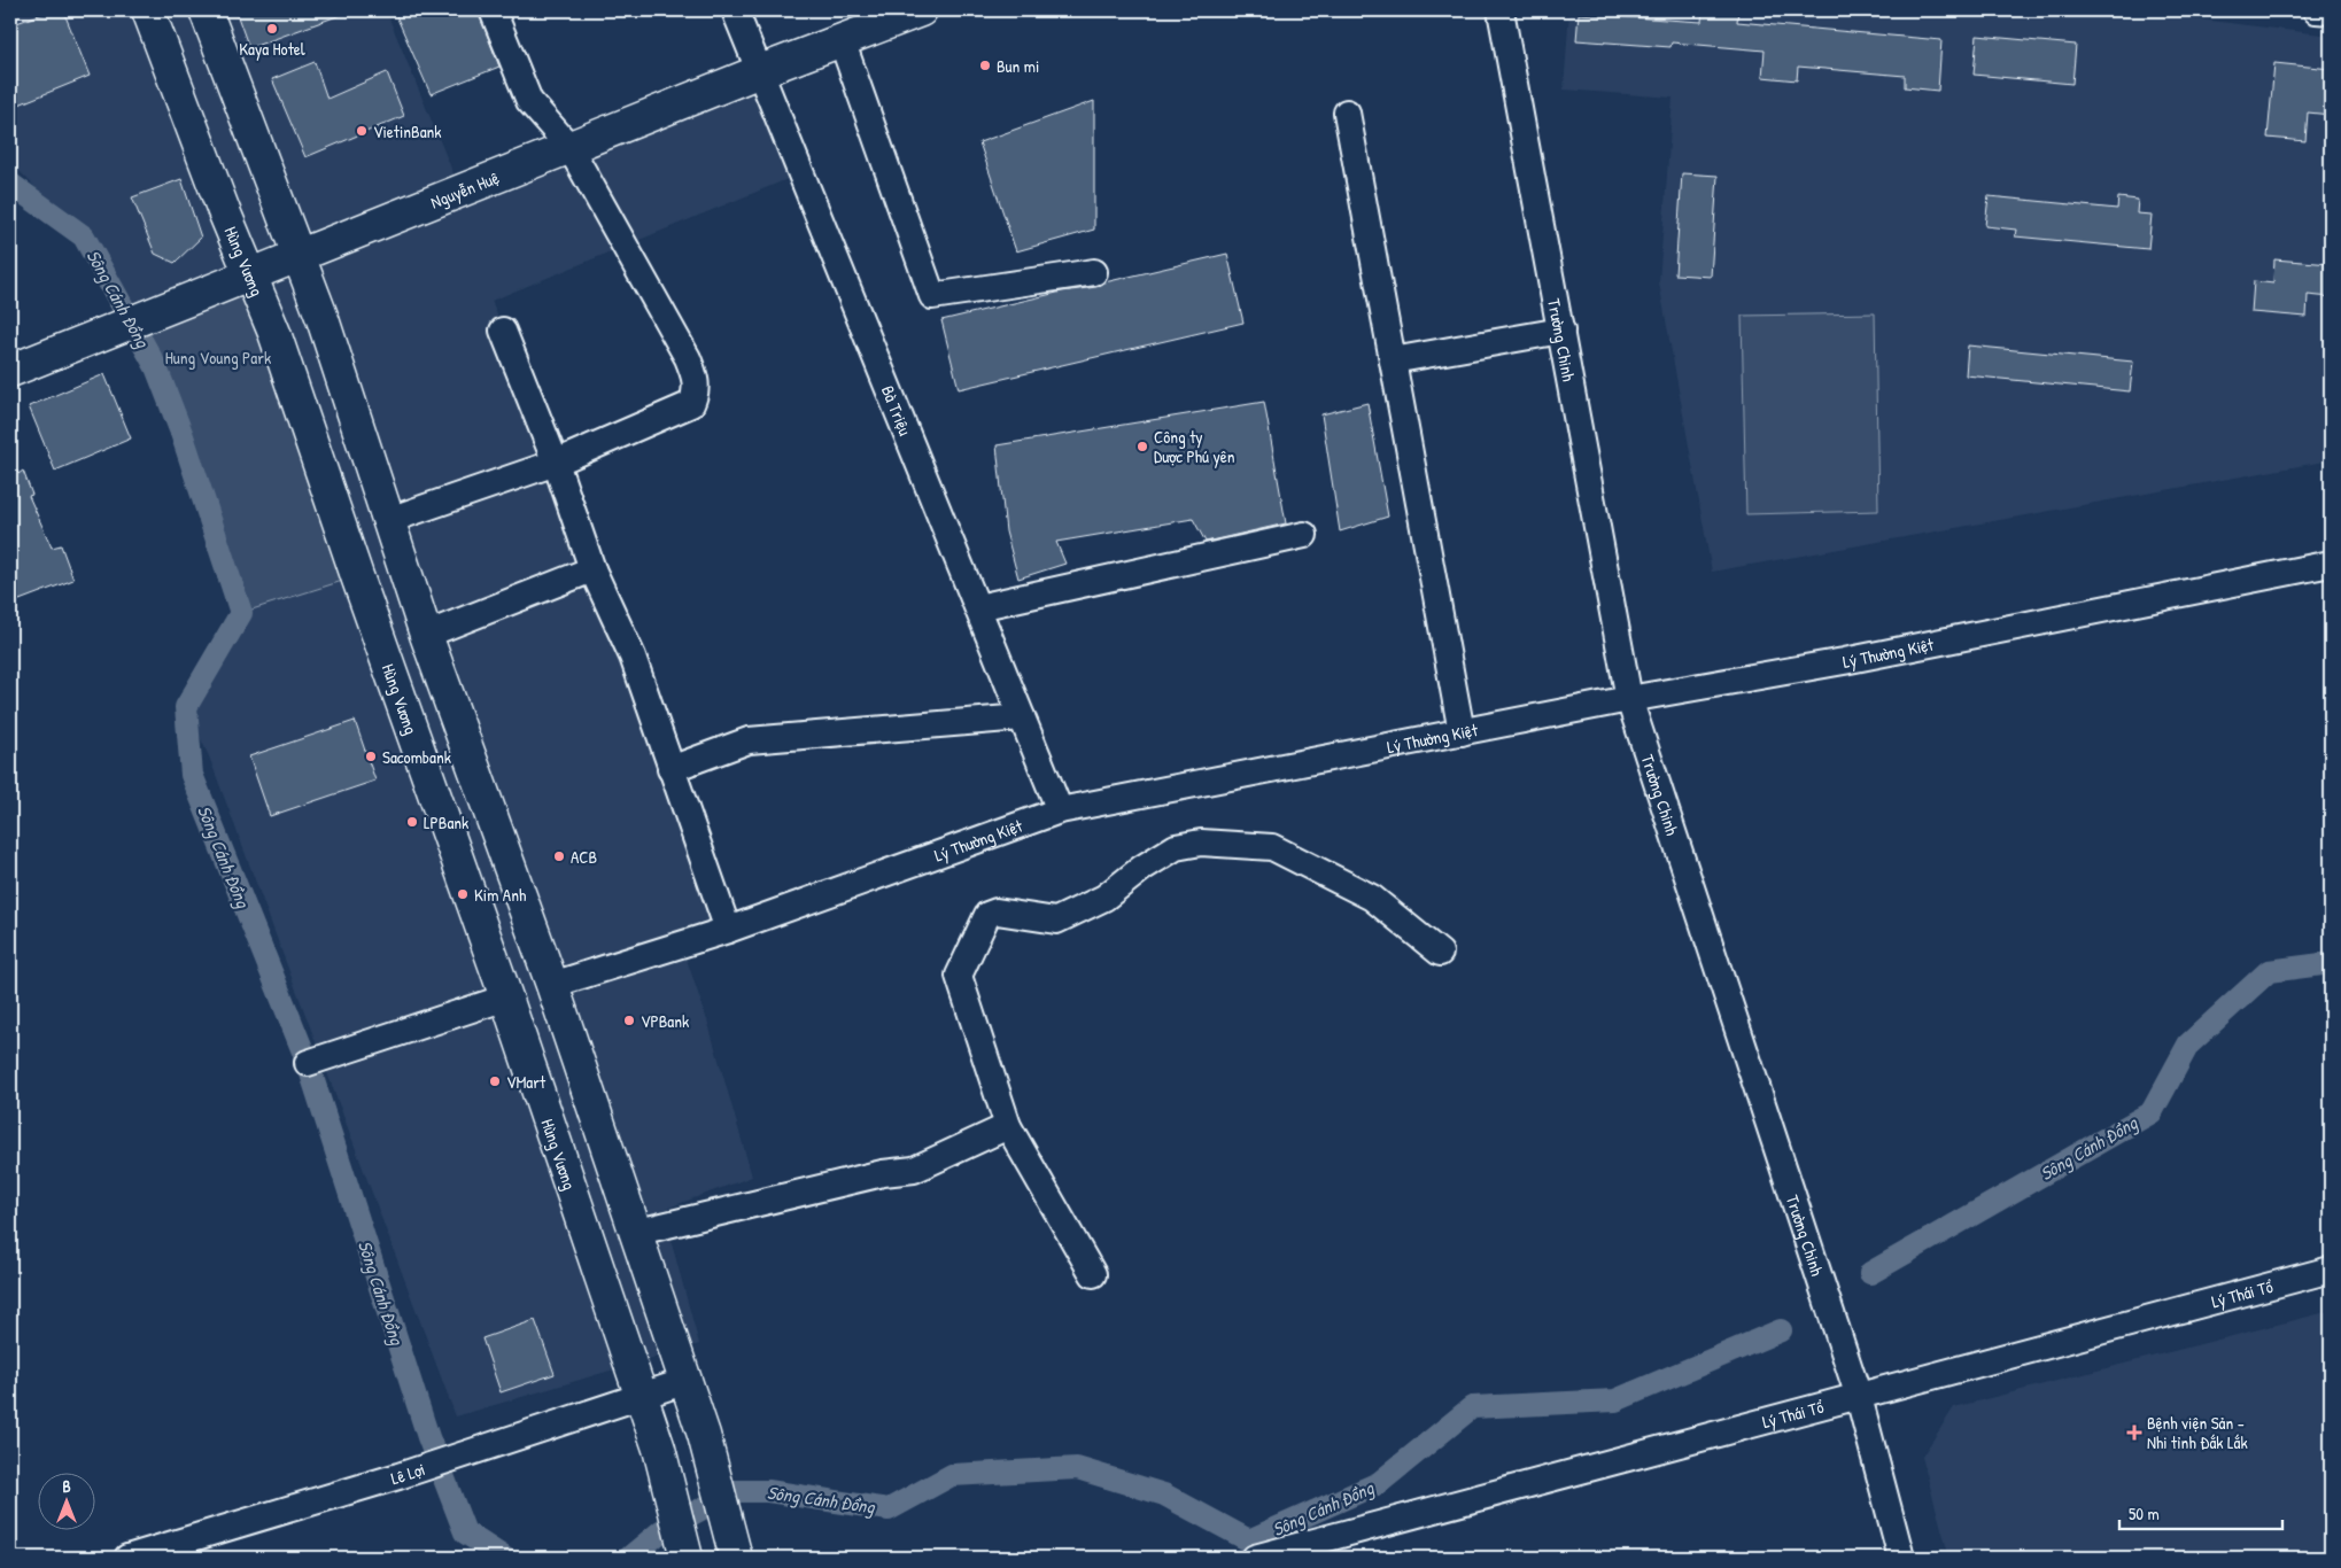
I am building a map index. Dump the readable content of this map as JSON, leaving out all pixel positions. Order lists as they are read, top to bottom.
{
  "streets": {
    "main road": ["Nguyễn Huệ", "Hùng Vương"],
    "street": [
      "Trường Chinh",
      "Bà Triệu",
      "Lý Thường Kiệt",
      "Lý Thái Tổ",
      "Lê Lợi"
    ]
  },
  "crossings": [
    ["Nguyễn Huệ", "Hùng Vương"],
    ["Nguyễn Huệ", "Bà Triệu"],
    ["Hùng Vương", "Lê Lợi"],
    ["Trường Chinh", "Lý Thường Kiệt"],
    ["Trường Chinh", "Lý Thái Tổ"],
    ["Bà Triệu", "Lý Thường Kiệt"]
  ],
  "water": ["Sông Cánh Đồng"],
  "parks": ["Hung Voung Park"],
  "places": {
    "other": [
      "Kaya Hotel",
      "Bun mi",
      "VietinBank",
      "Công ty Dược Phú yên",
      "Sacombank",
      "LPBank",
      "ACB",
      "Kim Anh",
      "VPBank",
      "VMart"
    ],
    "health": ["Bệnh viện Sản - Nhi tỉnh Đắk Lắk"]
  },
  "scale_bar": "50 m",
  "north": "top"
}
